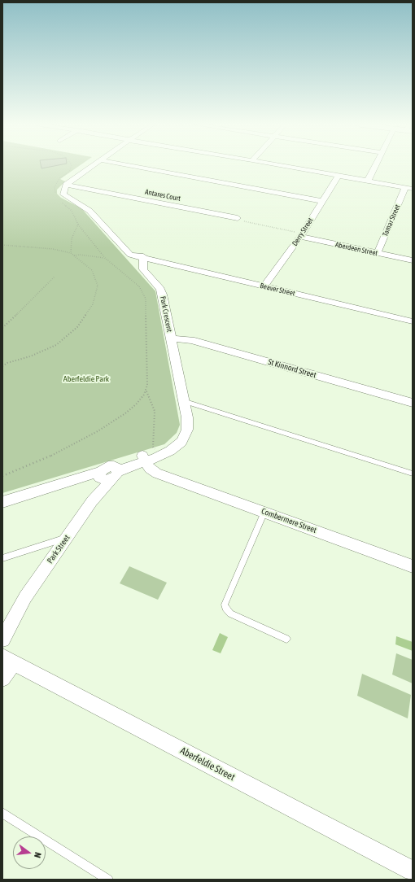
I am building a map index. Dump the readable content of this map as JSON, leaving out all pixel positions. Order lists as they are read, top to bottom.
{
  "streets": {
    "street": [
      "Antares Court",
      "Tamar Street",
      "Derry Street",
      "Aberdeen Street",
      "Beaver Street",
      "Park Crescent",
      "St Kinnord Street",
      "Combermere Street",
      "Park Street",
      "Aberfeldie Street"
    ]
  },
  "crossings": [
    ["Tamar Street", "Aberdeen Street"],
    ["Derry Street", "Aberdeen Street"],
    ["Derry Street", "Beaver Street"],
    ["Beaver Street", "Park Crescent"],
    ["Park Crescent", "St Kinnord Street"],
    ["Park Crescent", "Combermere Street"],
    ["Park Crescent", "Park Street"]
  ],
  "parks": ["Aberfeldie Park"],
  "north": "right"
}
